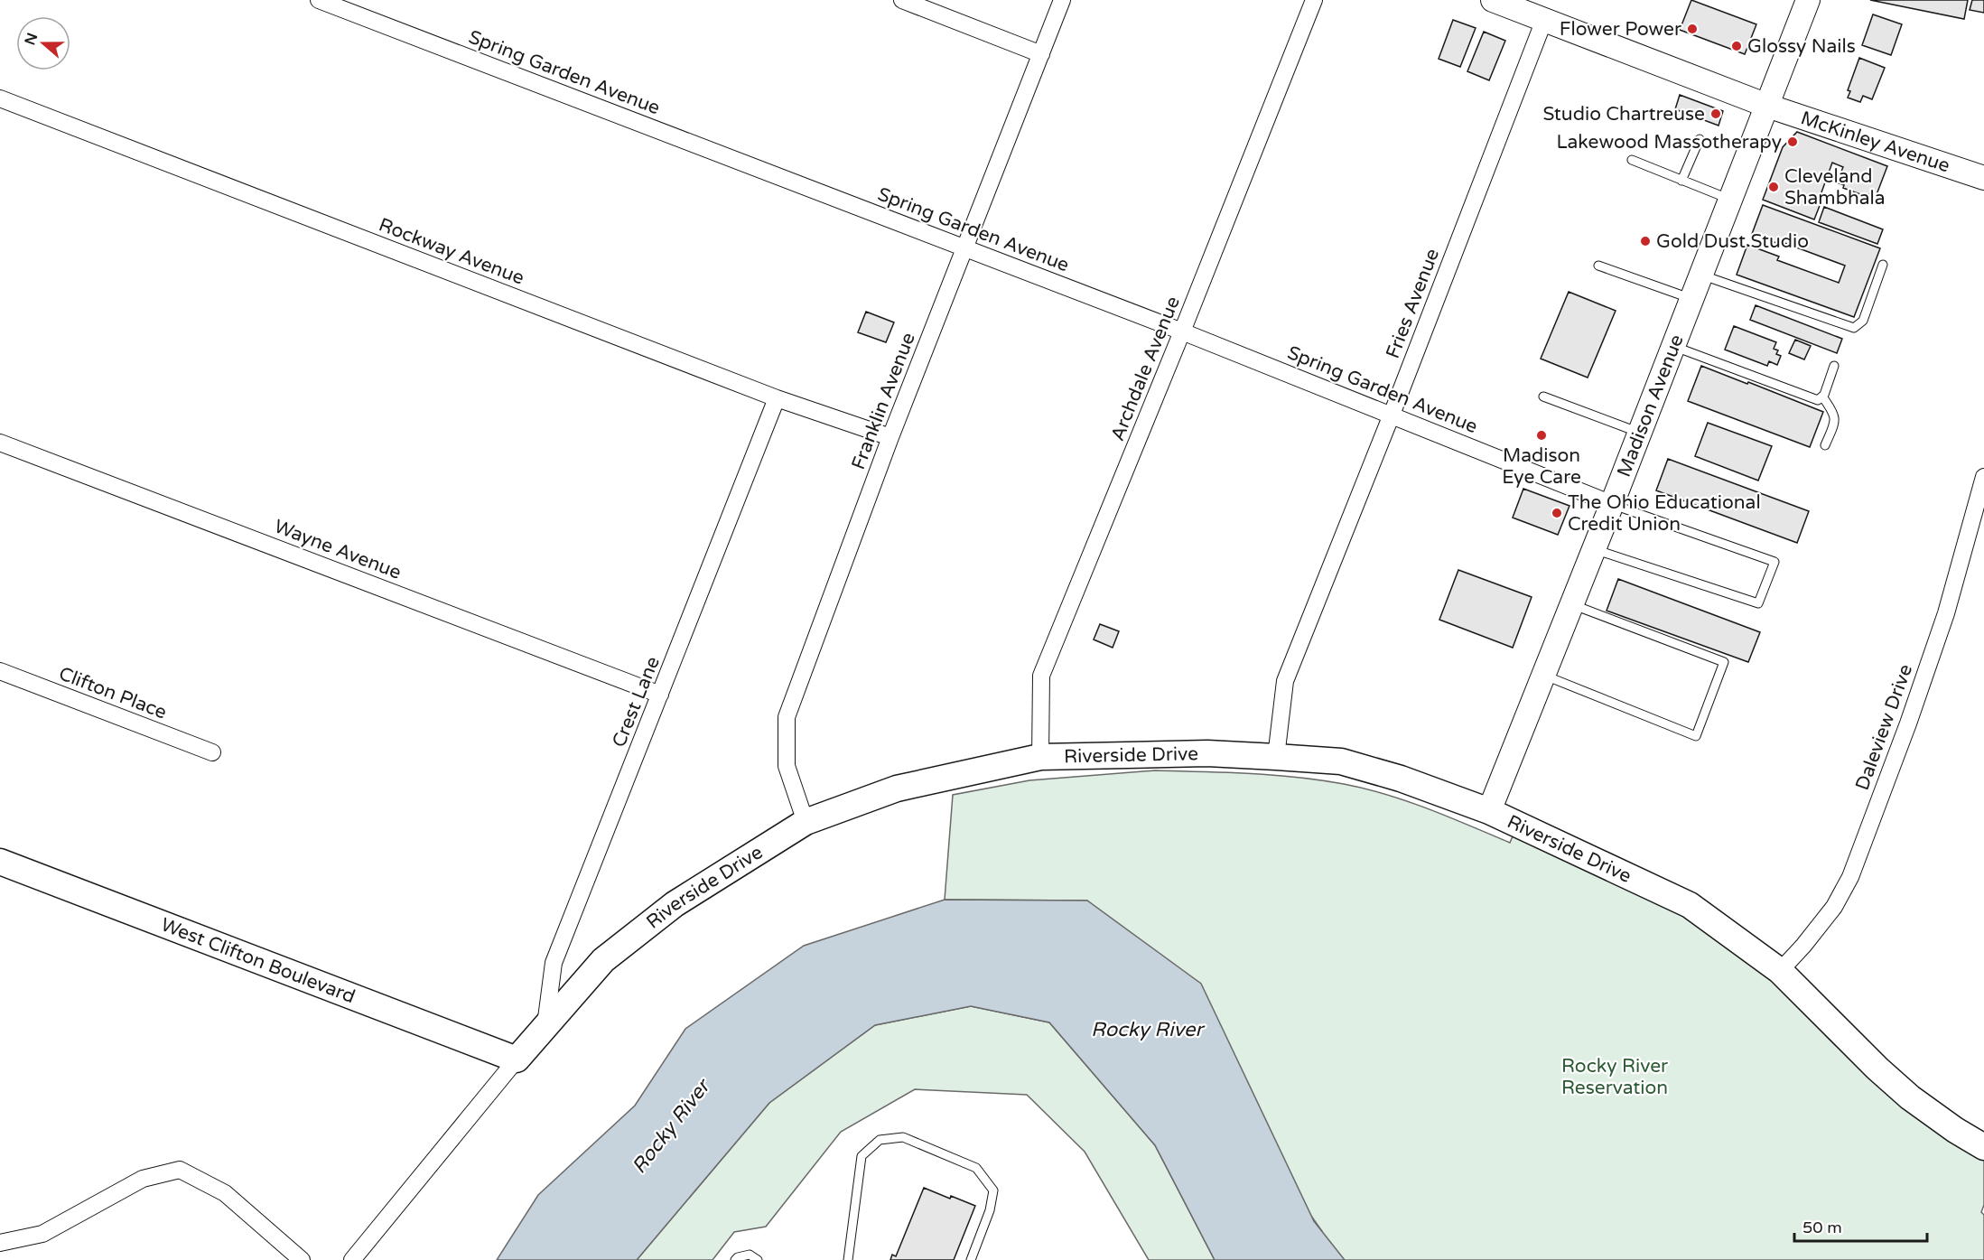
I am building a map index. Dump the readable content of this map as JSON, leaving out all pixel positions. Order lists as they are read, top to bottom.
{
  "streets": {
    "main road": [
      "McKinley Avenue",
      "Madison Avenue",
      "Riverside Drive",
      "West Clifton Boulevard"
    ],
    "street": [
      "Spring Garden Avenue",
      "Rockway Avenue",
      "Fries Avenue",
      "Archdale Avenue",
      "Franklin Avenue",
      "Wayne Avenue",
      "Clifton Place",
      "Crest Lane",
      "Daleview Drive"
    ]
  },
  "crossings": [
    ["Spring Garden Avenue", "Fries Avenue"],
    ["Spring Garden Avenue", "Archdale Avenue"],
    ["Spring Garden Avenue", "Franklin Avenue"],
    ["Spring Garden Avenue", "Madison Avenue"],
    ["McKinley Avenue", "Fries Avenue"],
    ["McKinley Avenue", "Madison Avenue"],
    ["Rockway Avenue", "Franklin Avenue"],
    ["Rockway Avenue", "Crest Lane"],
    ["Fries Avenue", "Riverside Drive"],
    ["Archdale Avenue", "Riverside Drive"],
    ["Franklin Avenue", "Riverside Drive"],
    ["Madison Avenue", "Riverside Drive"],
    ["Wayne Avenue", "Crest Lane"],
    ["Crest Lane", "Riverside Drive"],
    ["Daleview Drive", "Riverside Drive"],
    ["Riverside Drive", "West Clifton Boulevard"]
  ],
  "water": ["Rocky River"],
  "parks": ["Rocky River Reservation"],
  "places": [
    "Flower Power",
    "Glossy Nails",
    "Studio Chartreuse",
    "Lakewood Massotherapy",
    "Cleveland Shambhala",
    "Gold Dust Studio",
    "Madison Eye Care",
    "The Ohio Educational Credit Union"
  ],
  "scale_bar": "50 m",
  "north": "left"
}
